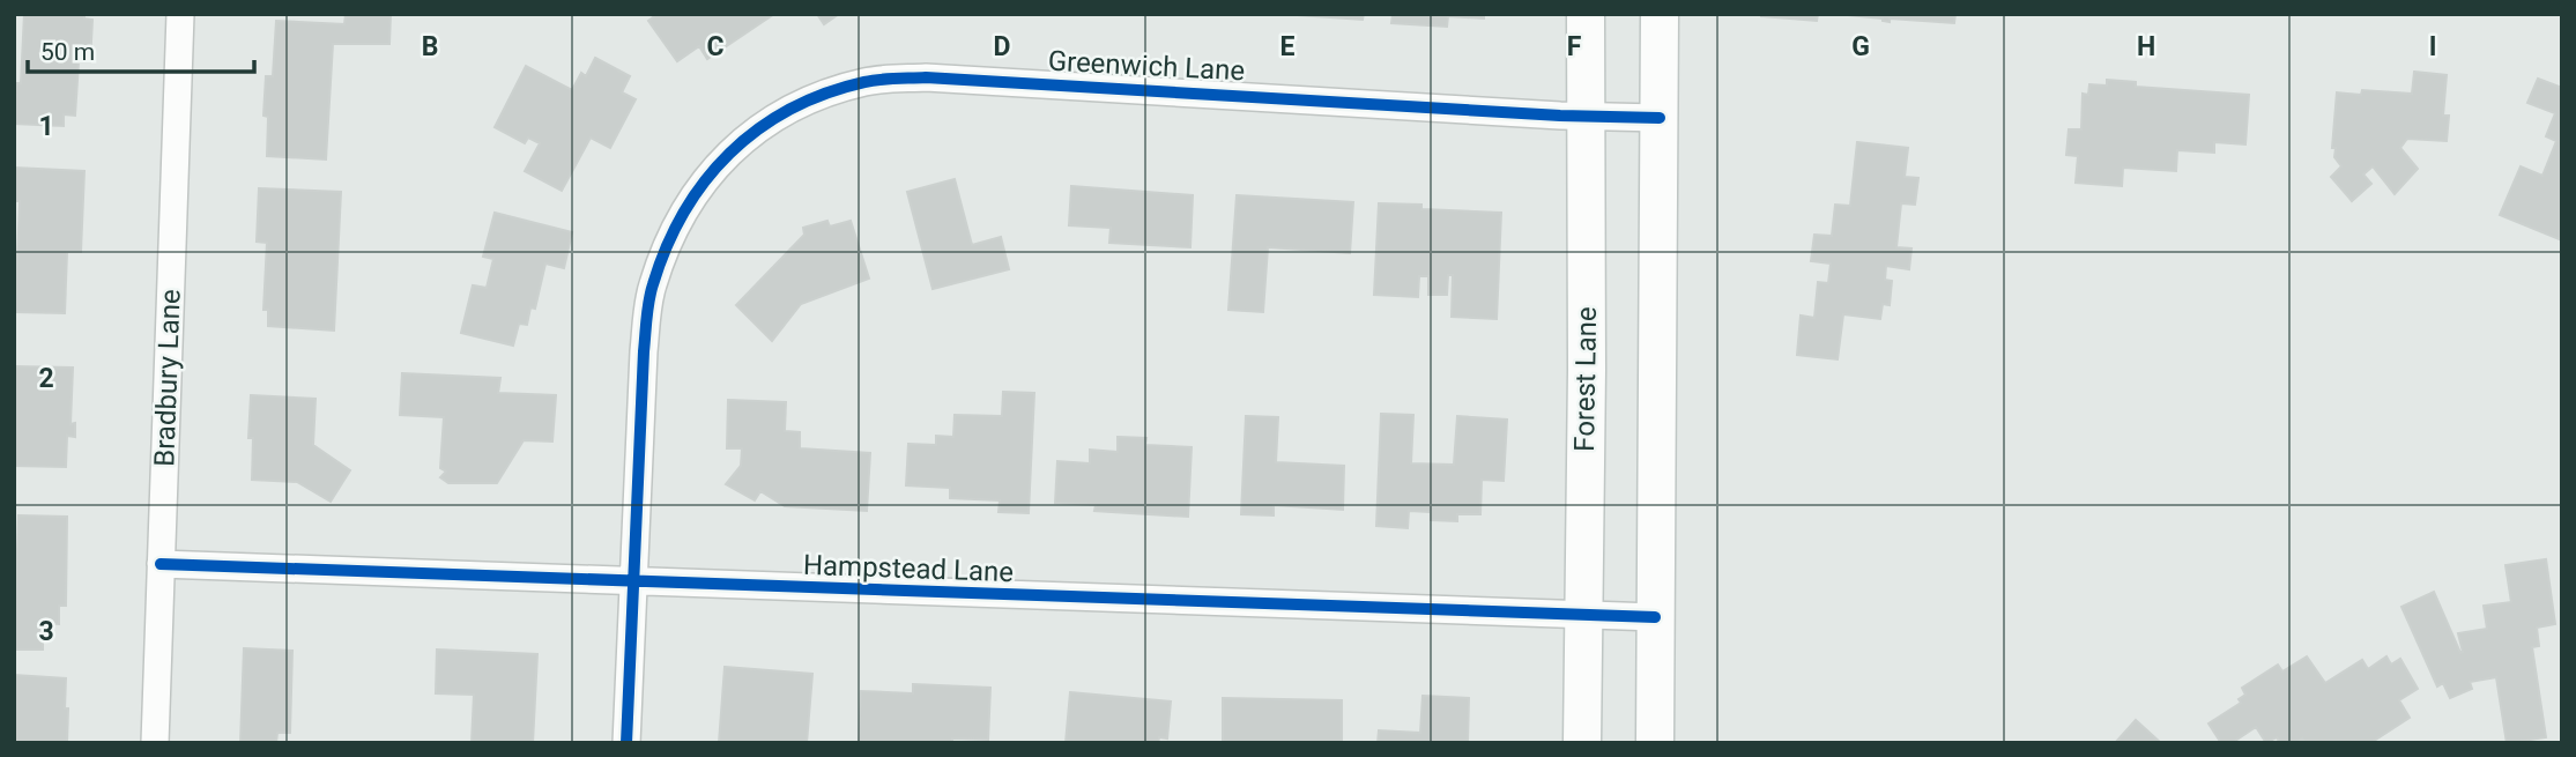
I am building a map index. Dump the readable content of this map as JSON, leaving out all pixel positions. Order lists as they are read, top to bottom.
{
  "streets": {
    "main road": ["Forest Lane"],
    "street": ["Greenwich Lane", "Bradbury Lane", "Hampstead Lane"]
  },
  "crossings": [
    ["Greenwich Lane", "Forest Lane"],
    ["Greenwich Lane", "Hampstead Lane"],
    ["Bradbury Lane", "Hampstead Lane"],
    ["Forest Lane", "Hampstead Lane"]
  ],
  "scale_bar": "50 m",
  "grid": {
    "columns": [
      "B",
      "C",
      "D",
      "E",
      "F",
      "G",
      "H",
      "I"
    ],
    "rows": ["1", "2", "3"]
  }
}
